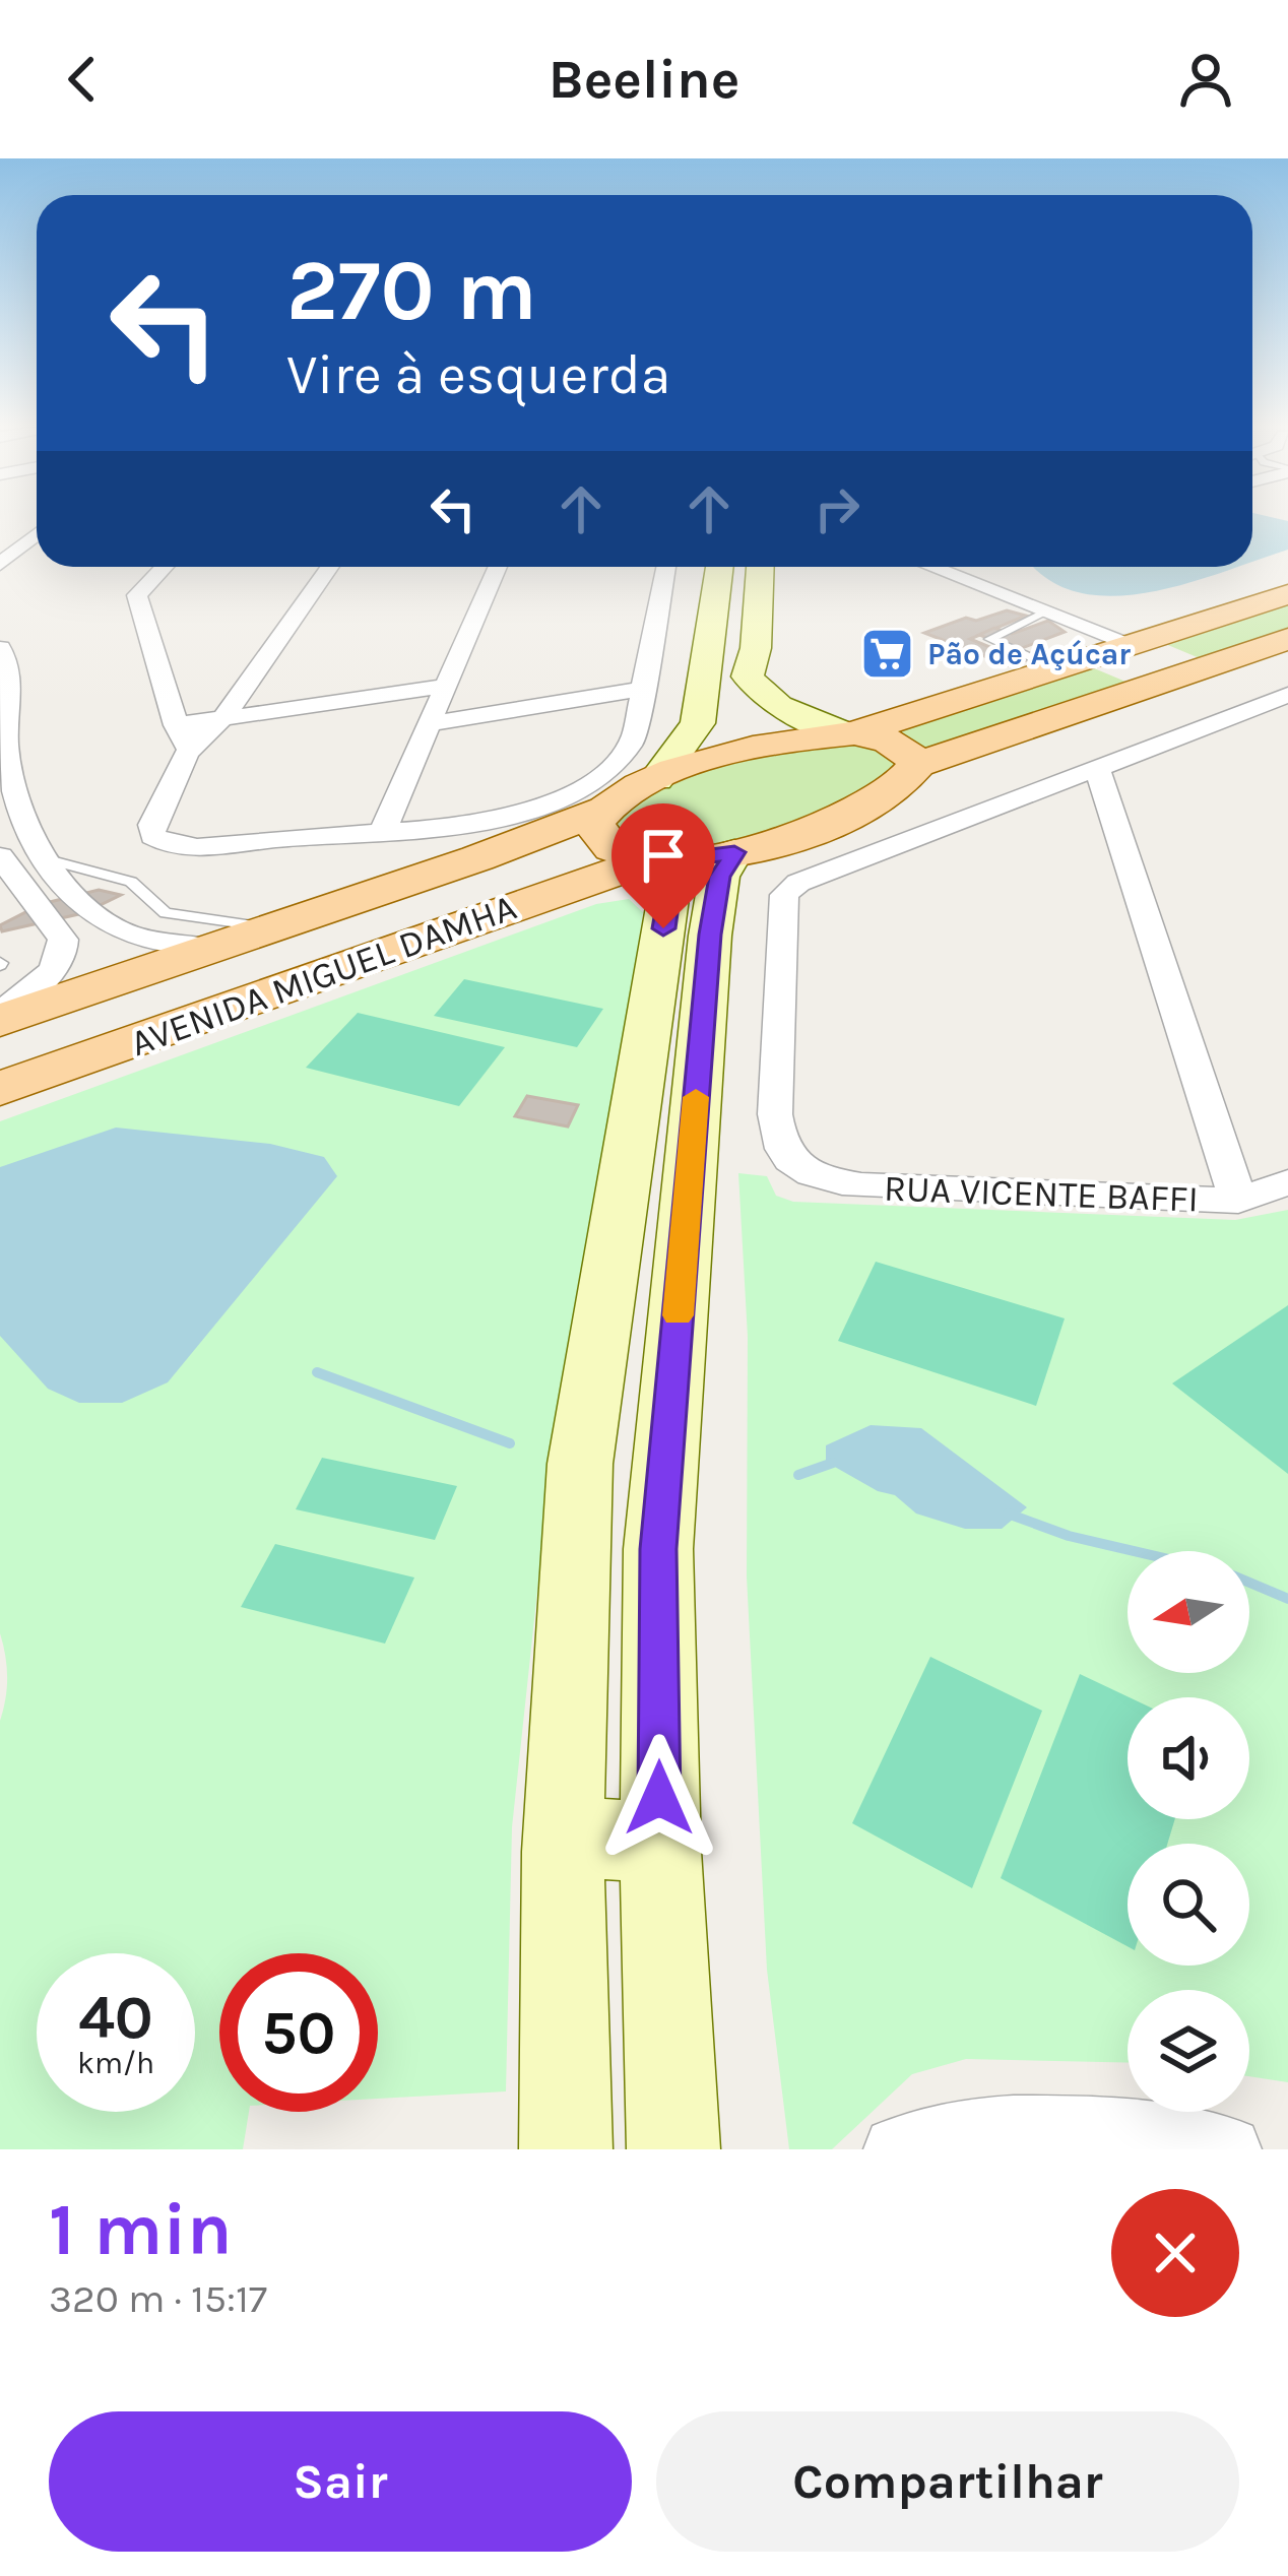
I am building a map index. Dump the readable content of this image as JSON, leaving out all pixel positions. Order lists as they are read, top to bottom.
{
  "streets": {
    "main road": ["AVENIDA MIGUEL DAMHA"],
    "street": ["RUA VICENTE BAFFI"]
  },
  "places": {
    "supermarket": ["Pão de Açúcar"]
  },
  "north": "left",
  "page": {
    "header": "Beeline",
    "turn": ["270 m", "Vire à esquerda"],
    "speed": "40 km/h",
    "limit": "50",
    "heading": ["1 min", "320 m · 15:17"],
    "buttons": ["Sair", "Compartilhar"]
  }
}
